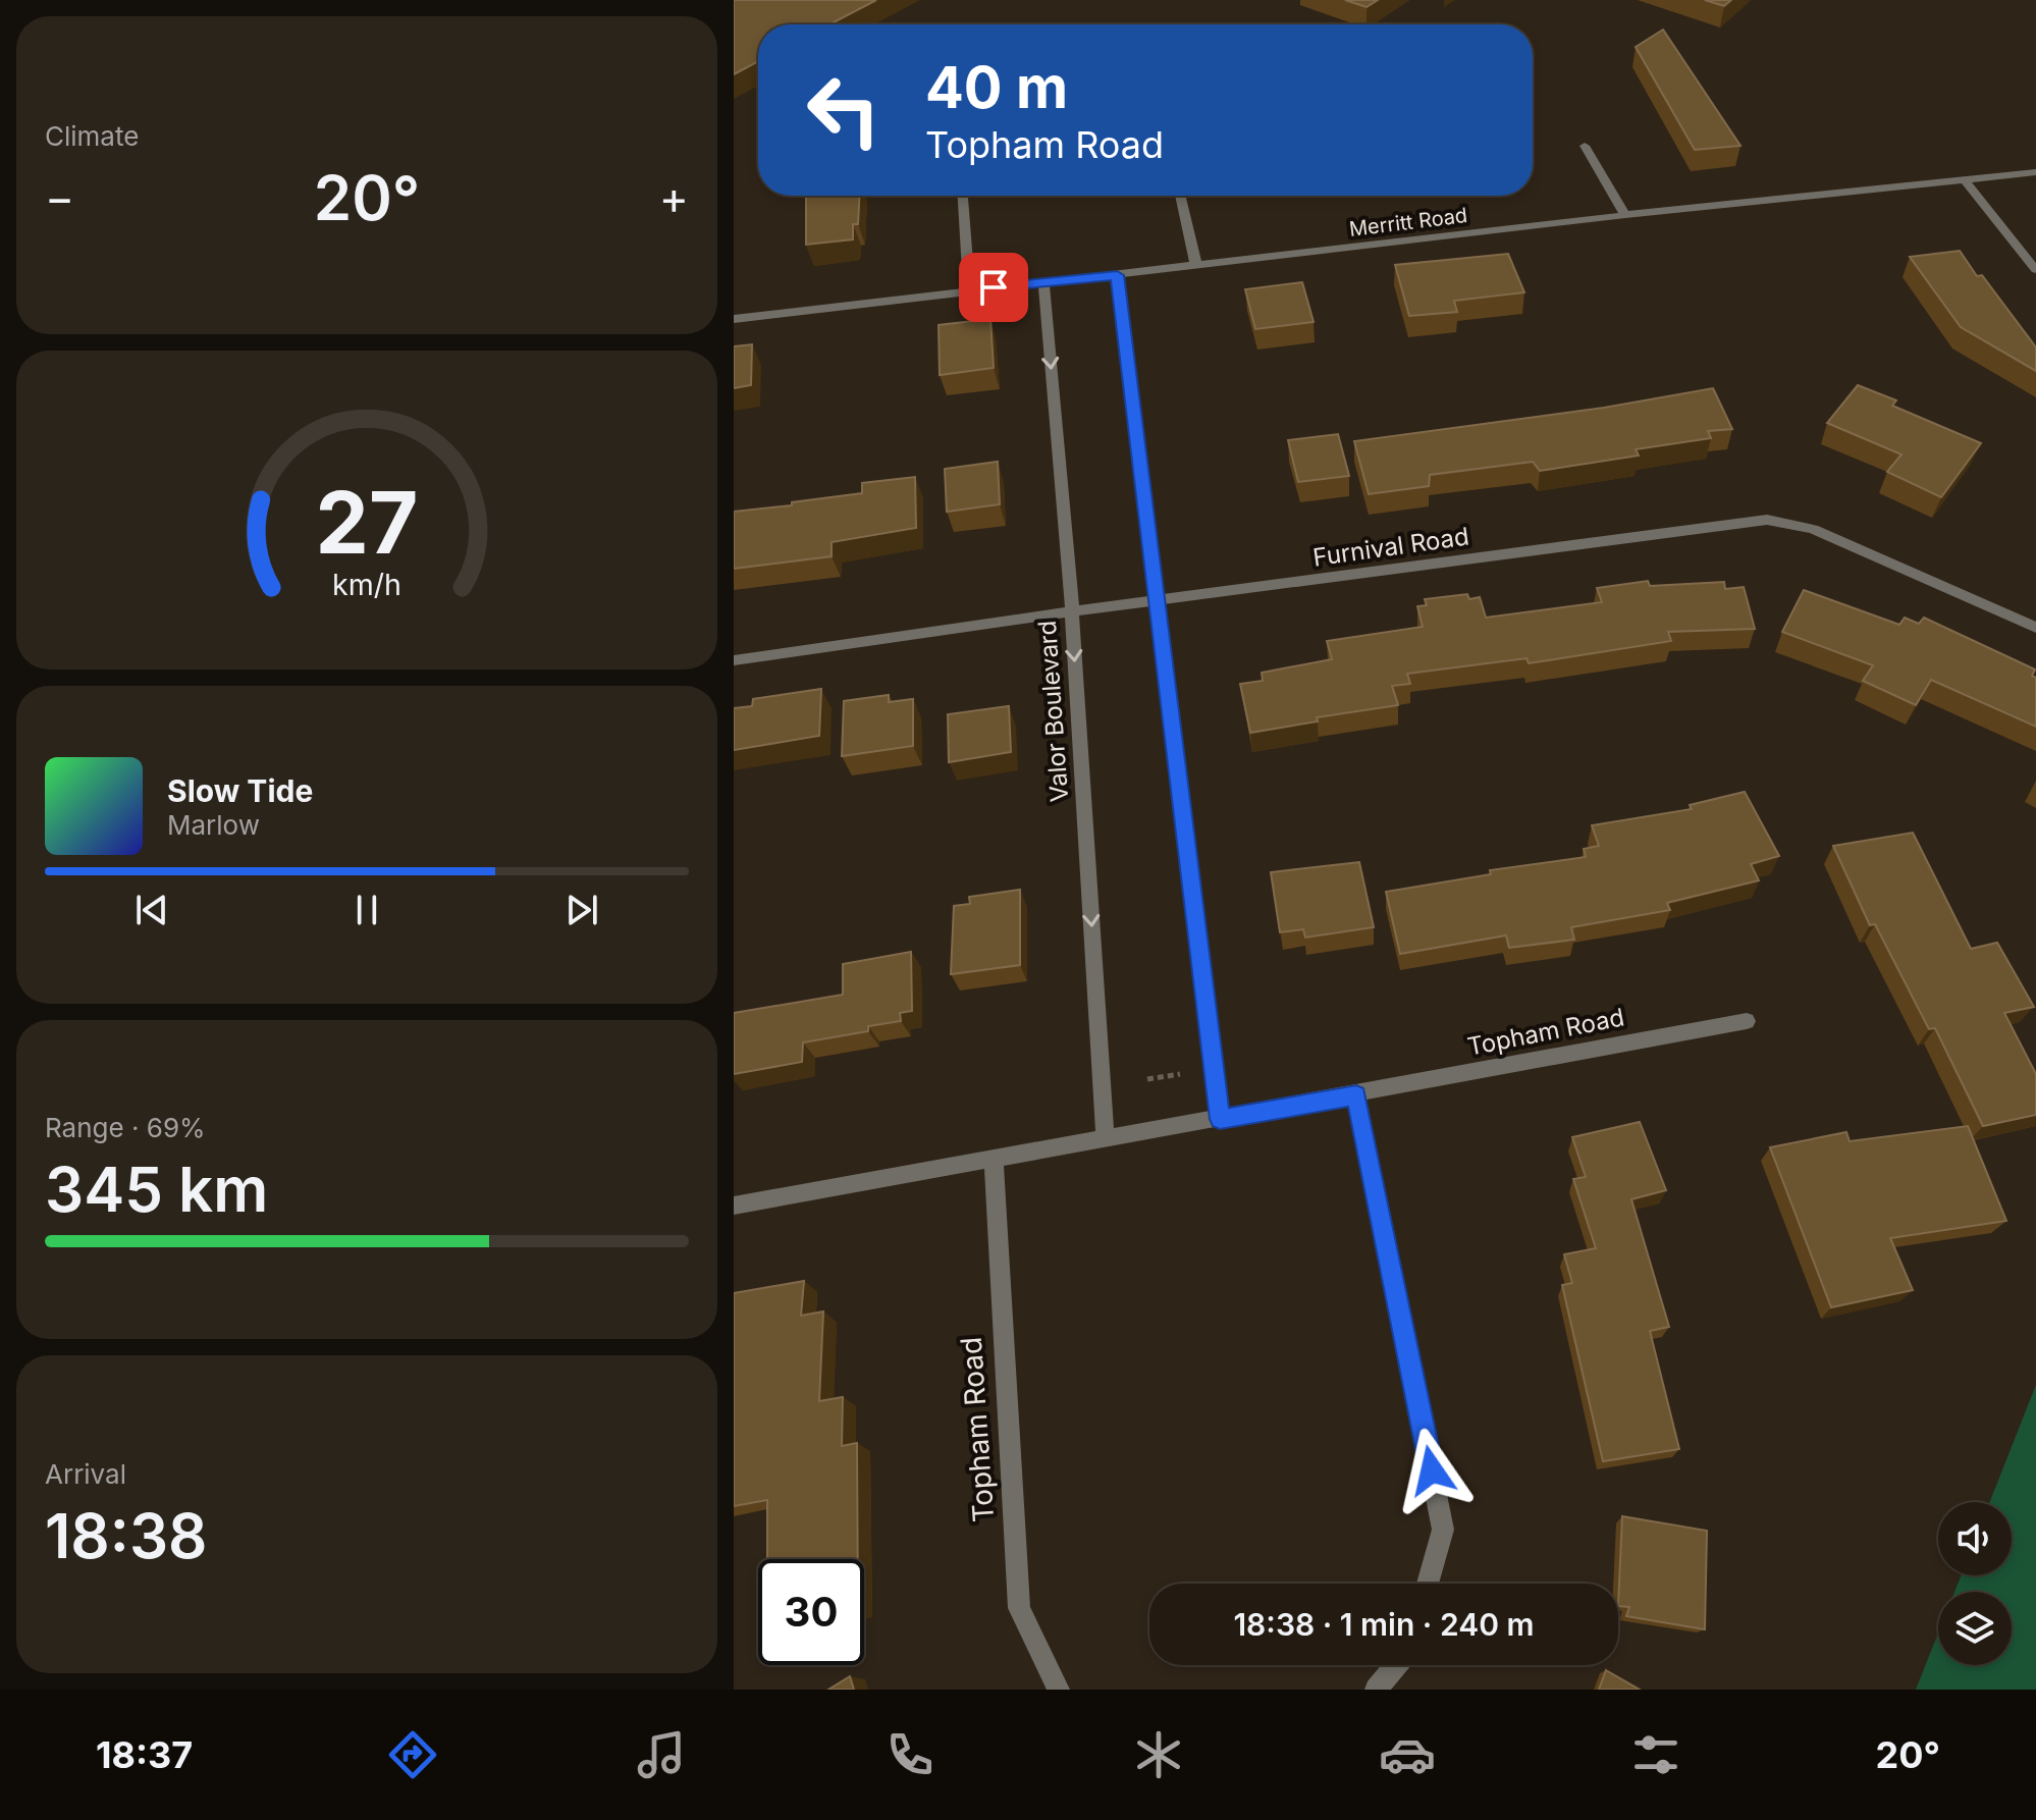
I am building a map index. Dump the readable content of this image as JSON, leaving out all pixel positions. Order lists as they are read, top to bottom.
{
  "streets": {
    "street": [
      "Merritt Road",
      "Furnival Road",
      "Valor Boulevard",
      "Topham Road"
    ]
  },
  "crossings": [
    ["Merritt Road", "Valor Boulevard"],
    ["Furnival Road", "Valor Boulevard"],
    ["Valor Boulevard", "Topham Road"]
  ],
  "page": {
    "tile": [
      "Climate",
      ["Range · 69%", "345 km"],
      ["Arrival", "18:38"]
    ],
    "turn": ["40 m", "Topham Road"],
    "heat": ["−", "20°", "+"],
    "song": ["Slow Tide", "Marlow"],
    "limit": "30",
    "trip": "18:38 · 1 min · 240 m",
    "tabs": ["18:37", "20°"],
    "gauge": ["27", "km/h"]
  }
}
